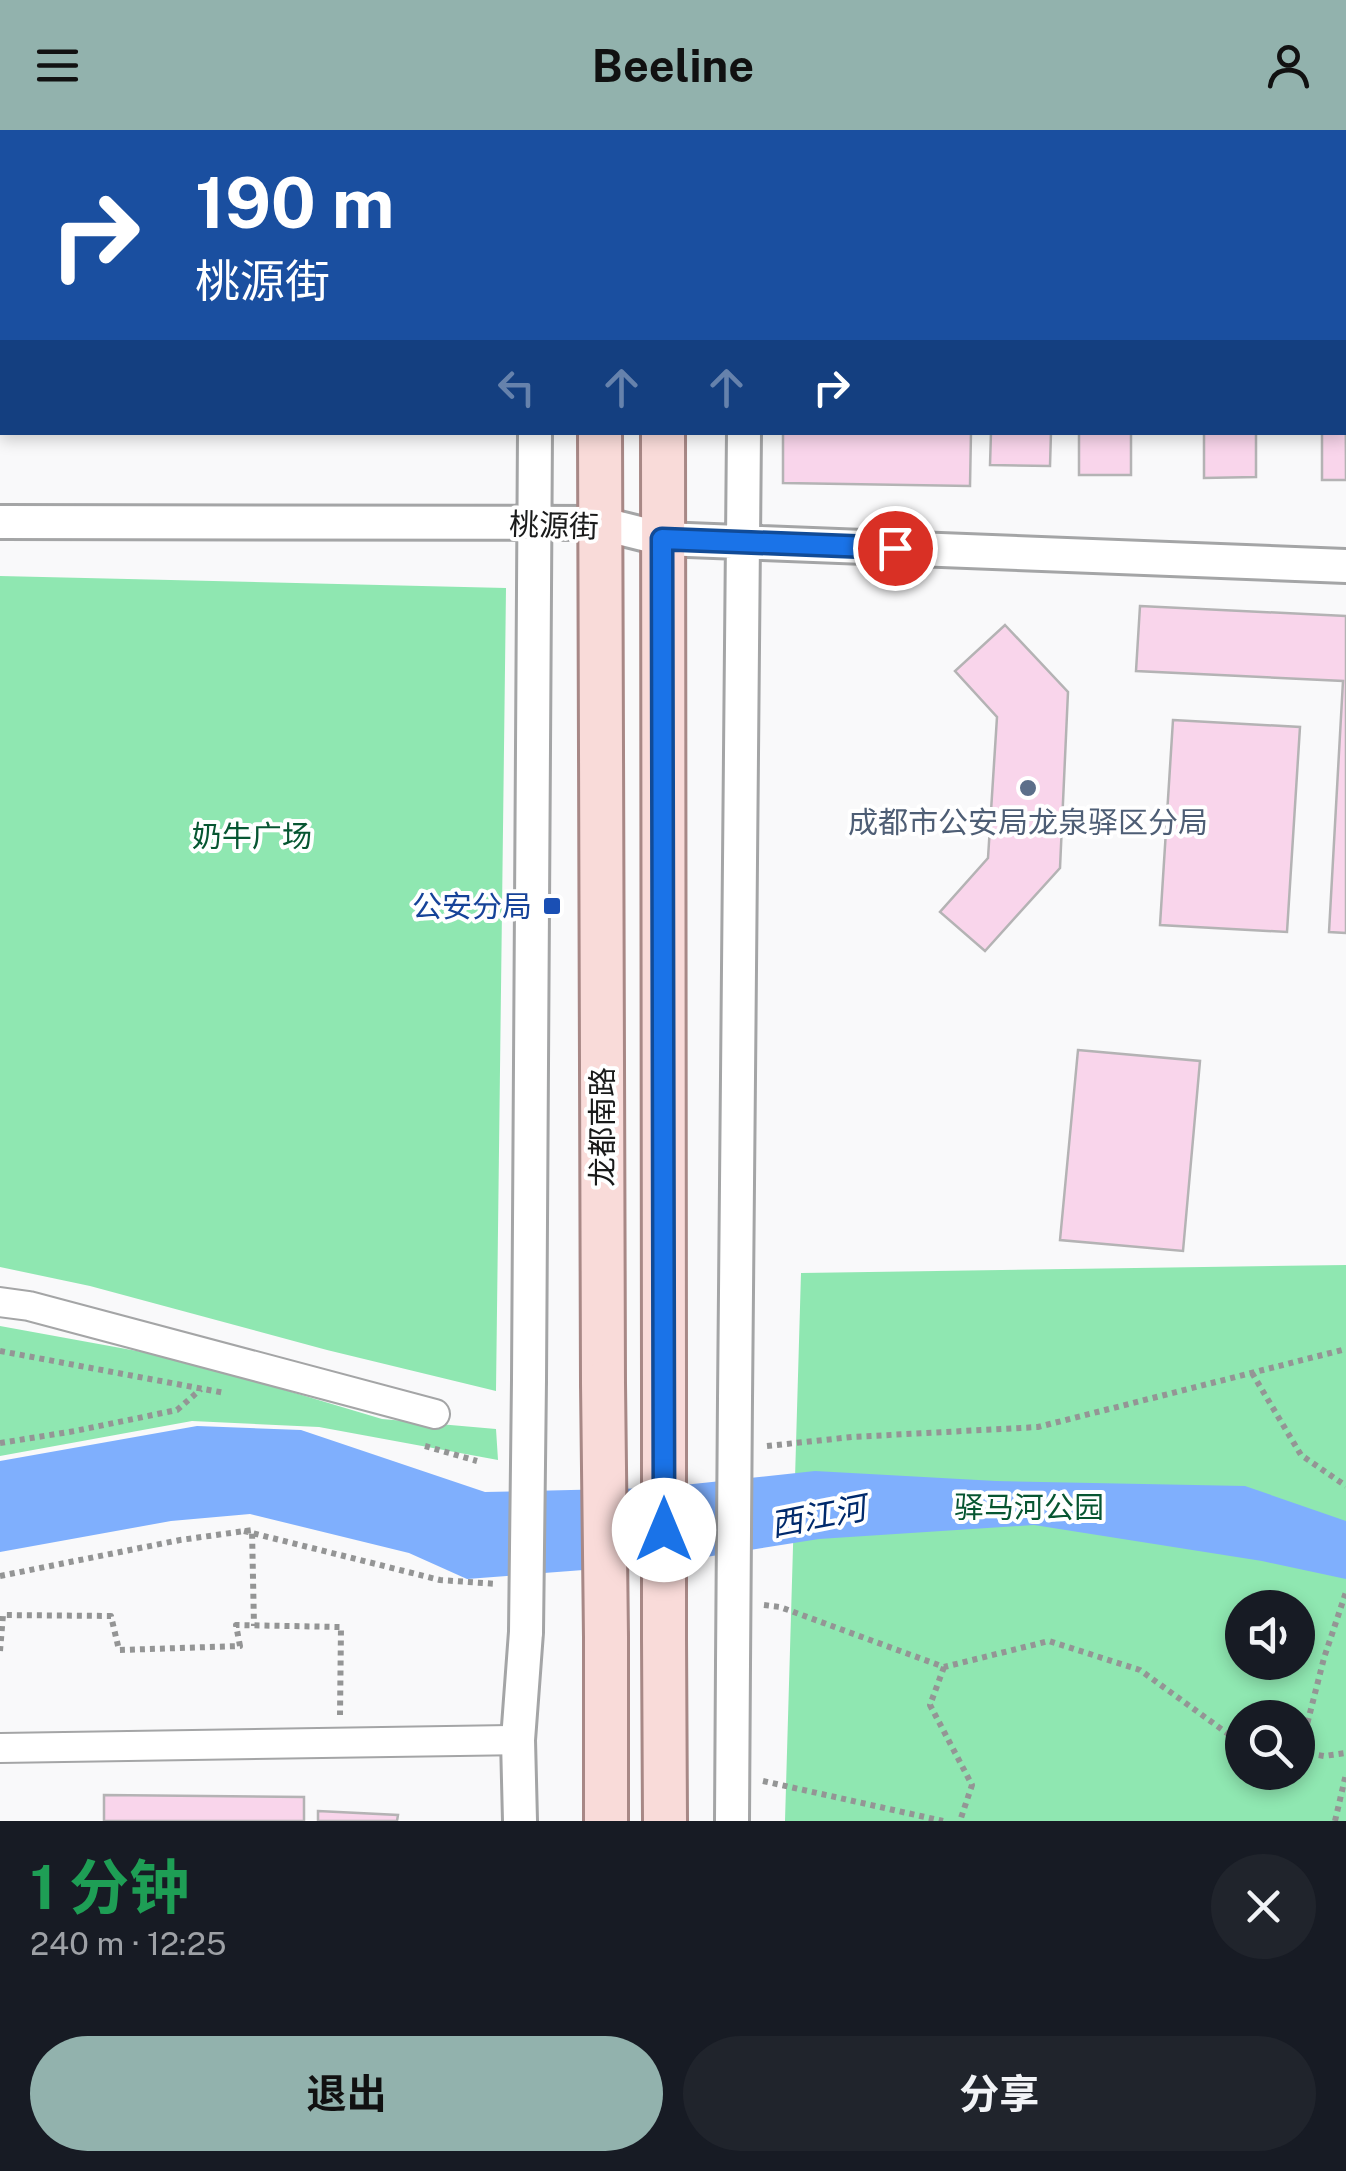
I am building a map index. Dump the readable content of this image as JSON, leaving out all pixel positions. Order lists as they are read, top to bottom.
{
  "streets": {
    "main road": ["龙都南路"],
    "street": ["桃源街"]
  },
  "crossings": [
    ["桃源街", "龙都南路"]
  ],
  "water": ["西江河"],
  "parks": ["奶牛广场", "驿马河公园"],
  "places": {
    "other": ["成都市公安局龙泉驿区分局"],
    "transit": ["公安分局"]
  },
  "page": {
    "header": "Beeline",
    "turn": ["190 m", "桃源街"],
    "heading": ["1 分钟", "240 m · 12:25"],
    "buttons": ["退出", "分享"]
  }
}
